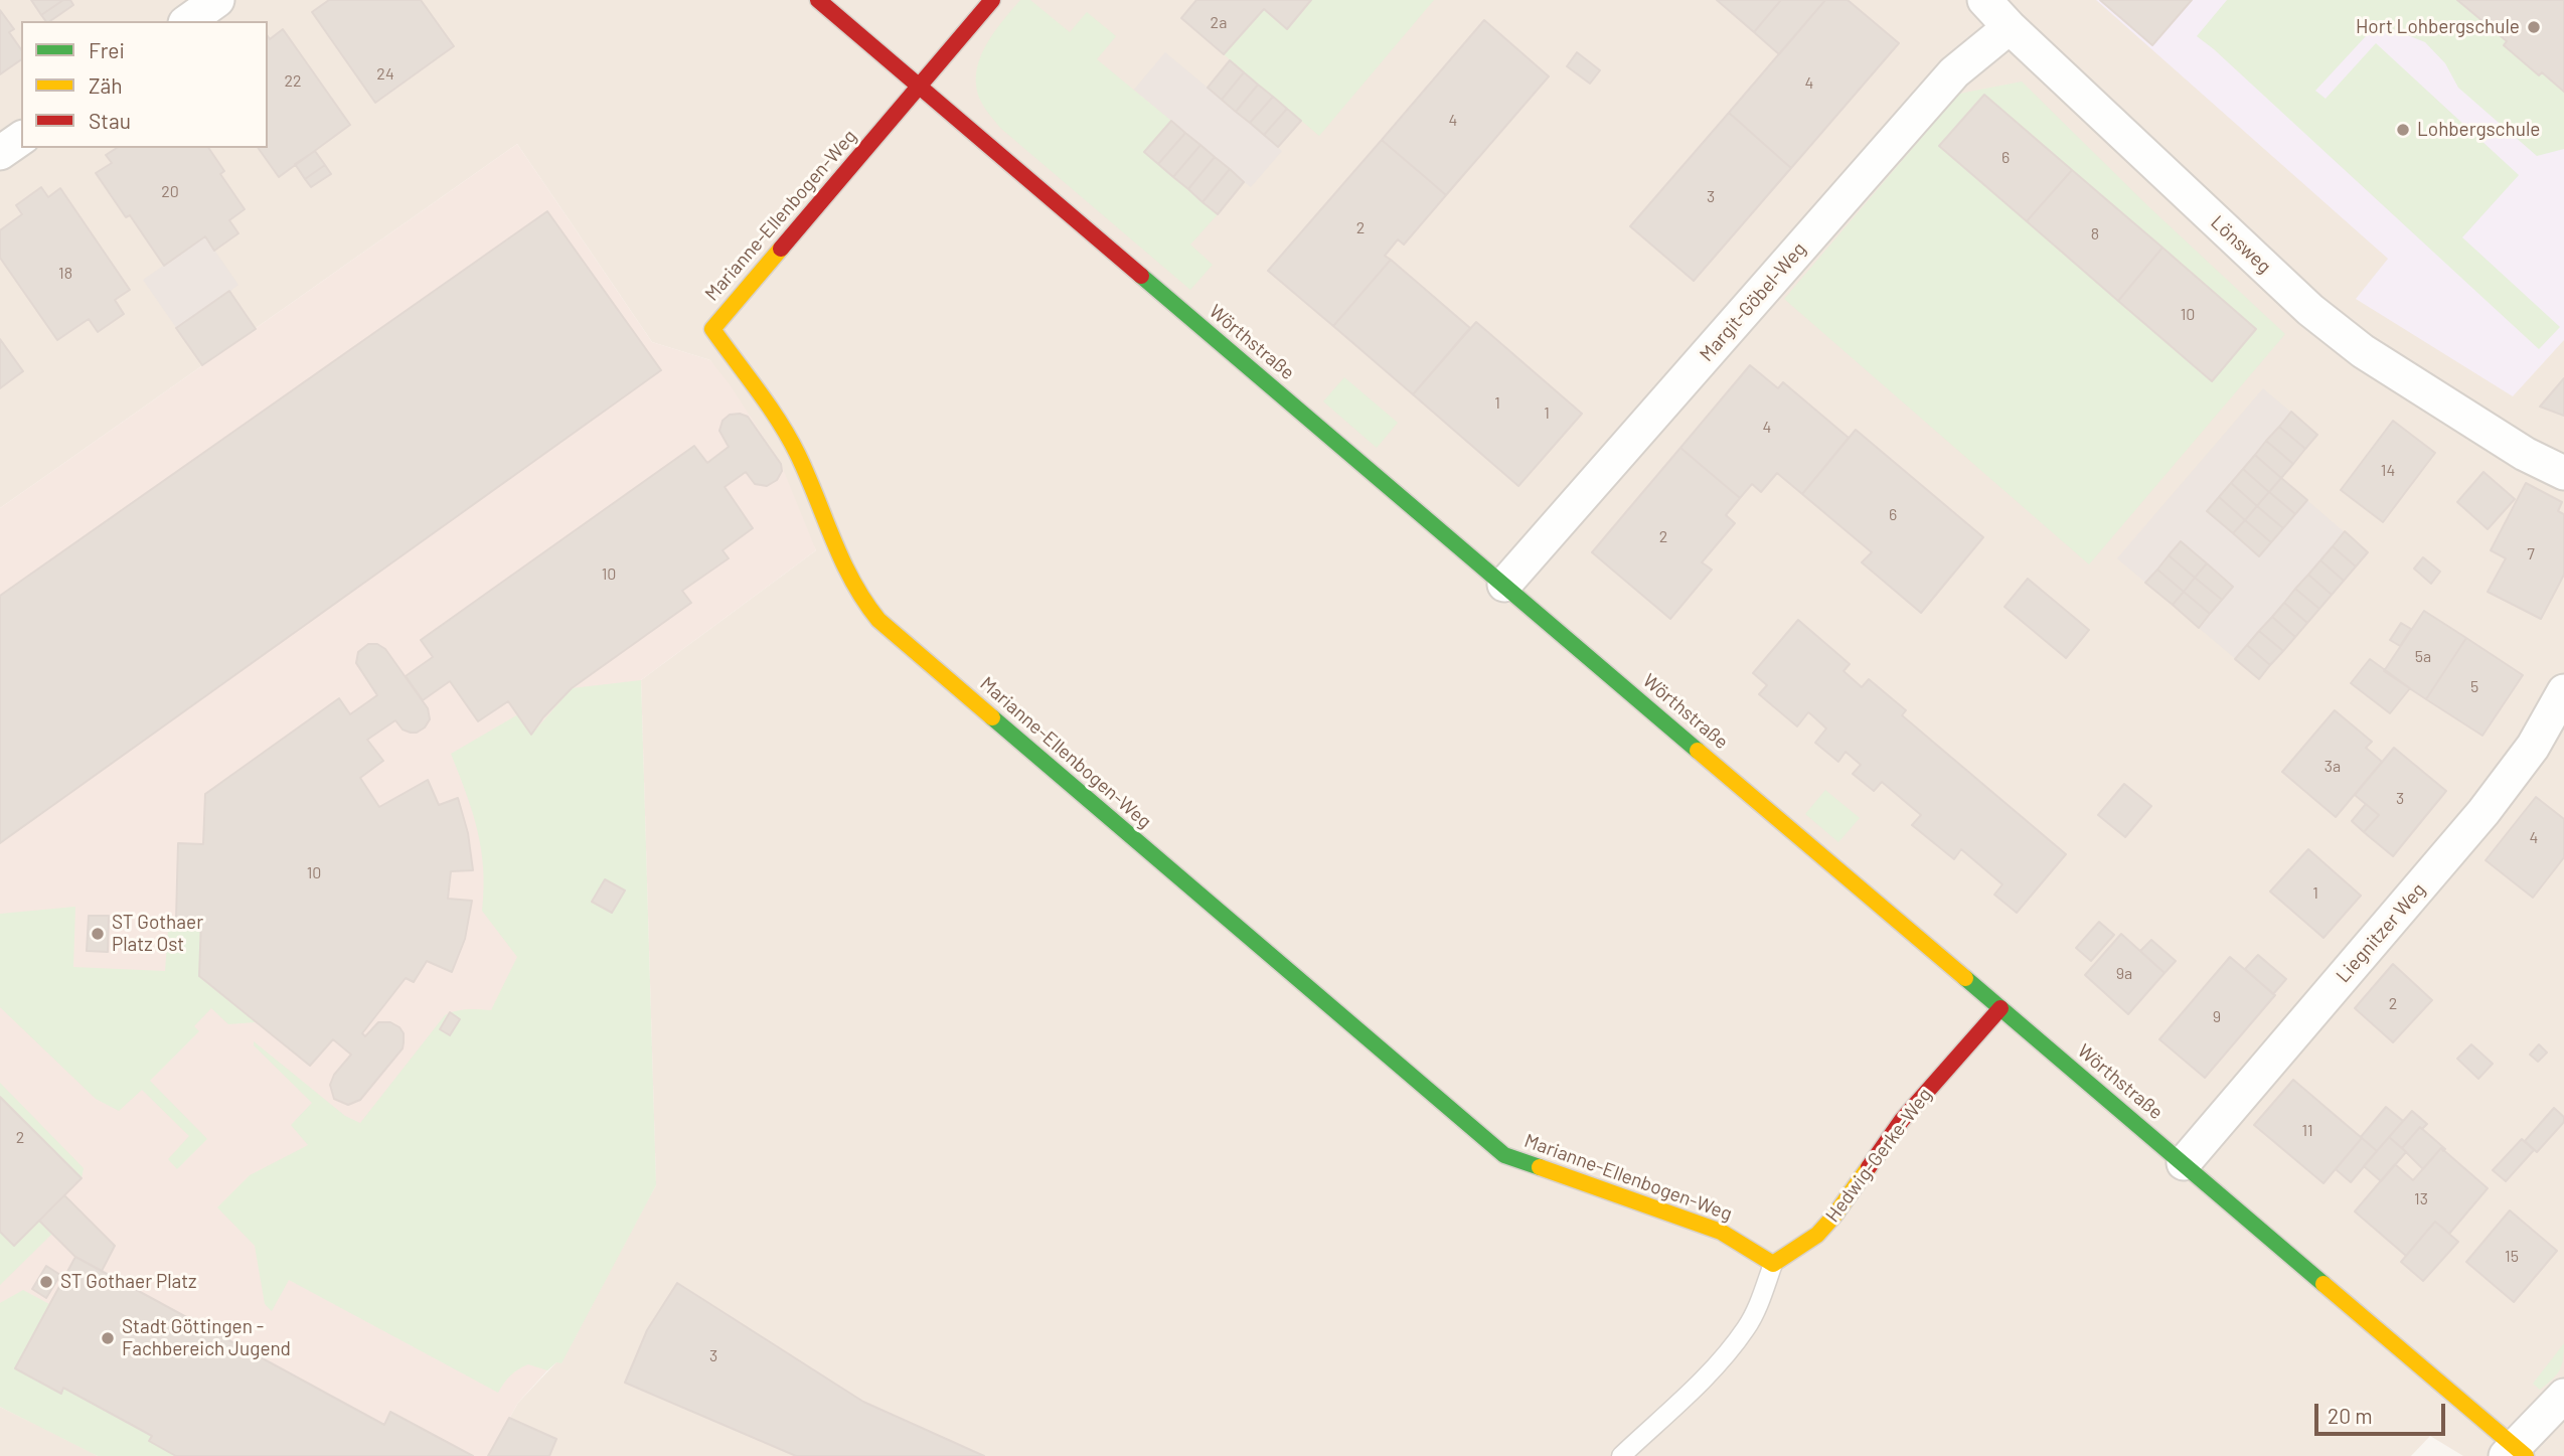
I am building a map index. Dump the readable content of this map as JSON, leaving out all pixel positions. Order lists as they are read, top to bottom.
{
  "streets": {
    "street": [
      "Marianne-Ellenbogen-Weg",
      "Lönsweg",
      "Margit-Göbel-Weg",
      "Wörthstraße",
      "Liegnitzer Weg",
      "Hedwig-Gerke-Weg"
    ]
  },
  "crossings": [
    ["Marianne-Ellenbogen-Weg", "Wörthstraße"],
    ["Marianne-Ellenbogen-Weg", "Hedwig-Gerke-Weg"],
    ["Lönsweg", "Margit-Göbel-Weg"],
    ["Margit-Göbel-Weg", "Wörthstraße"],
    ["Wörthstraße", "Liegnitzer Weg"],
    ["Wörthstraße", "Hedwig-Gerke-Weg"]
  ],
  "places": [
    "Hort Lohbergschule",
    "Lohbergschule",
    "ST Gothaer Platz Ost",
    "ST Gothaer Platz",
    "Stadt Göttingen - Fachbereich Jugend"
  ],
  "house_numbers": [
    "2a",
    "24",
    "22",
    "4",
    "4",
    "6",
    "20",
    "3",
    "2",
    "8",
    "18",
    "10",
    "1",
    "1",
    "4",
    "14",
    "6",
    "2",
    "7",
    "10",
    "5a",
    "5",
    "3a",
    "3",
    "4",
    "10",
    "1",
    "9a",
    "2",
    "9",
    "11",
    "2",
    "13",
    "15",
    "3"
  ],
  "legend": ["Frei", "Zäh", "Stau"],
  "scale_bar": "20 m"
}
